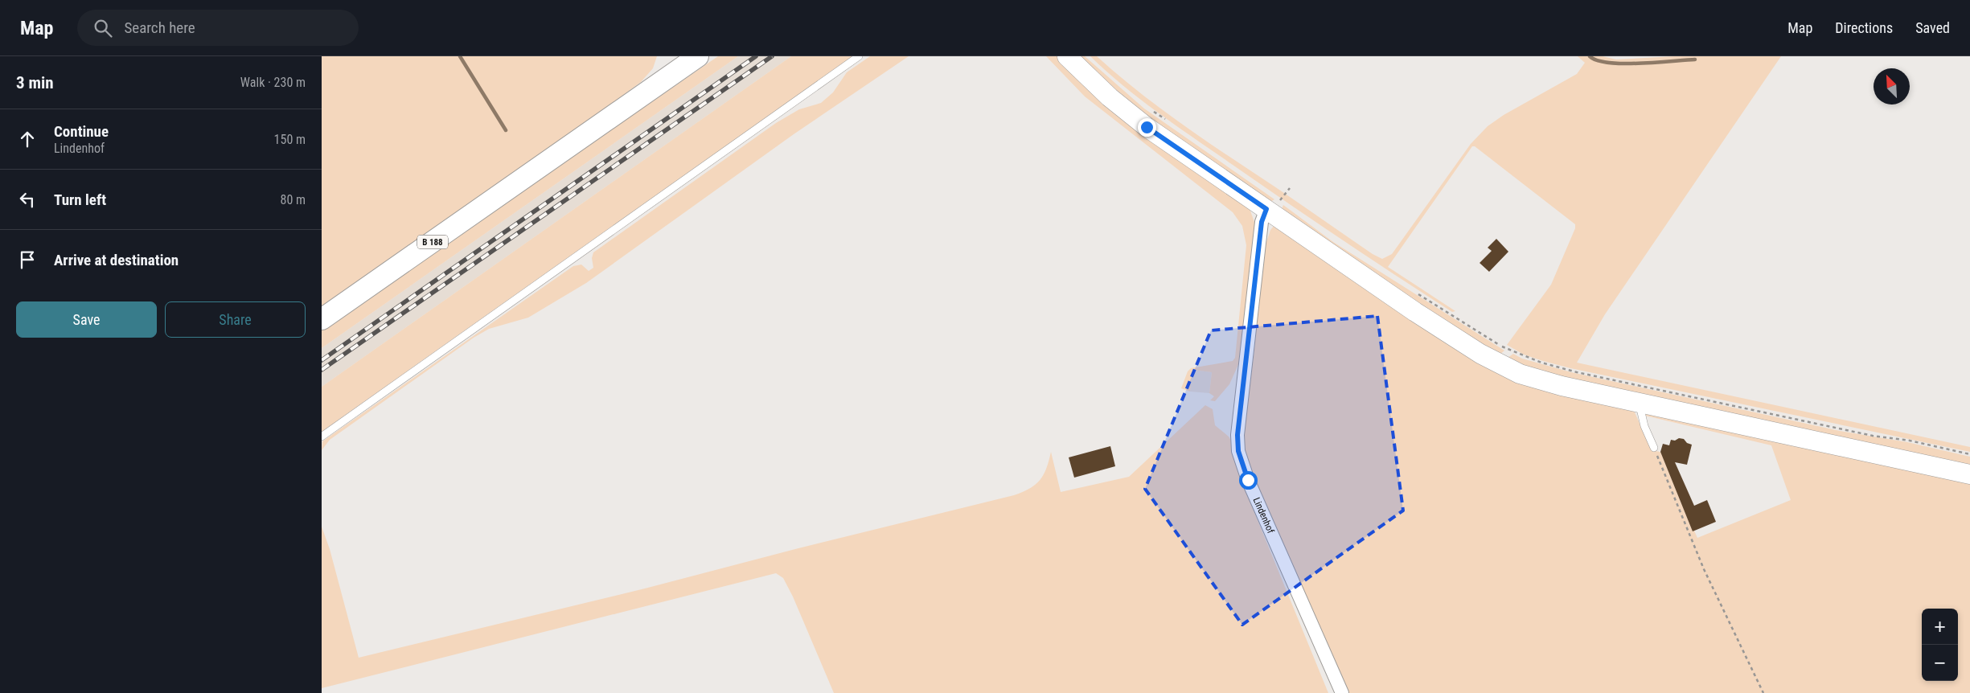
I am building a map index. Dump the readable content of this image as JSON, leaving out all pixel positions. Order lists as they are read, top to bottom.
{
  "streets": {
    "main road": ["B 188"],
    "street": ["Lindenhof"]
  },
  "north": "top left",
  "page": {
    "header": "Map",
    "search": "Search here",
    "nav": ["Map", "Directions", "Saved"],
    "heading": ["3 min", "Walk · 230 m"],
    "list": [
      ["Continue", "Lindenhof", "150 m"],
      ["Turn left", "80 m"],
      "Arrive at destination"
    ],
    "buttons": ["Save", "Share"],
    "map_buttons": ["+", "−"]
  }
}
